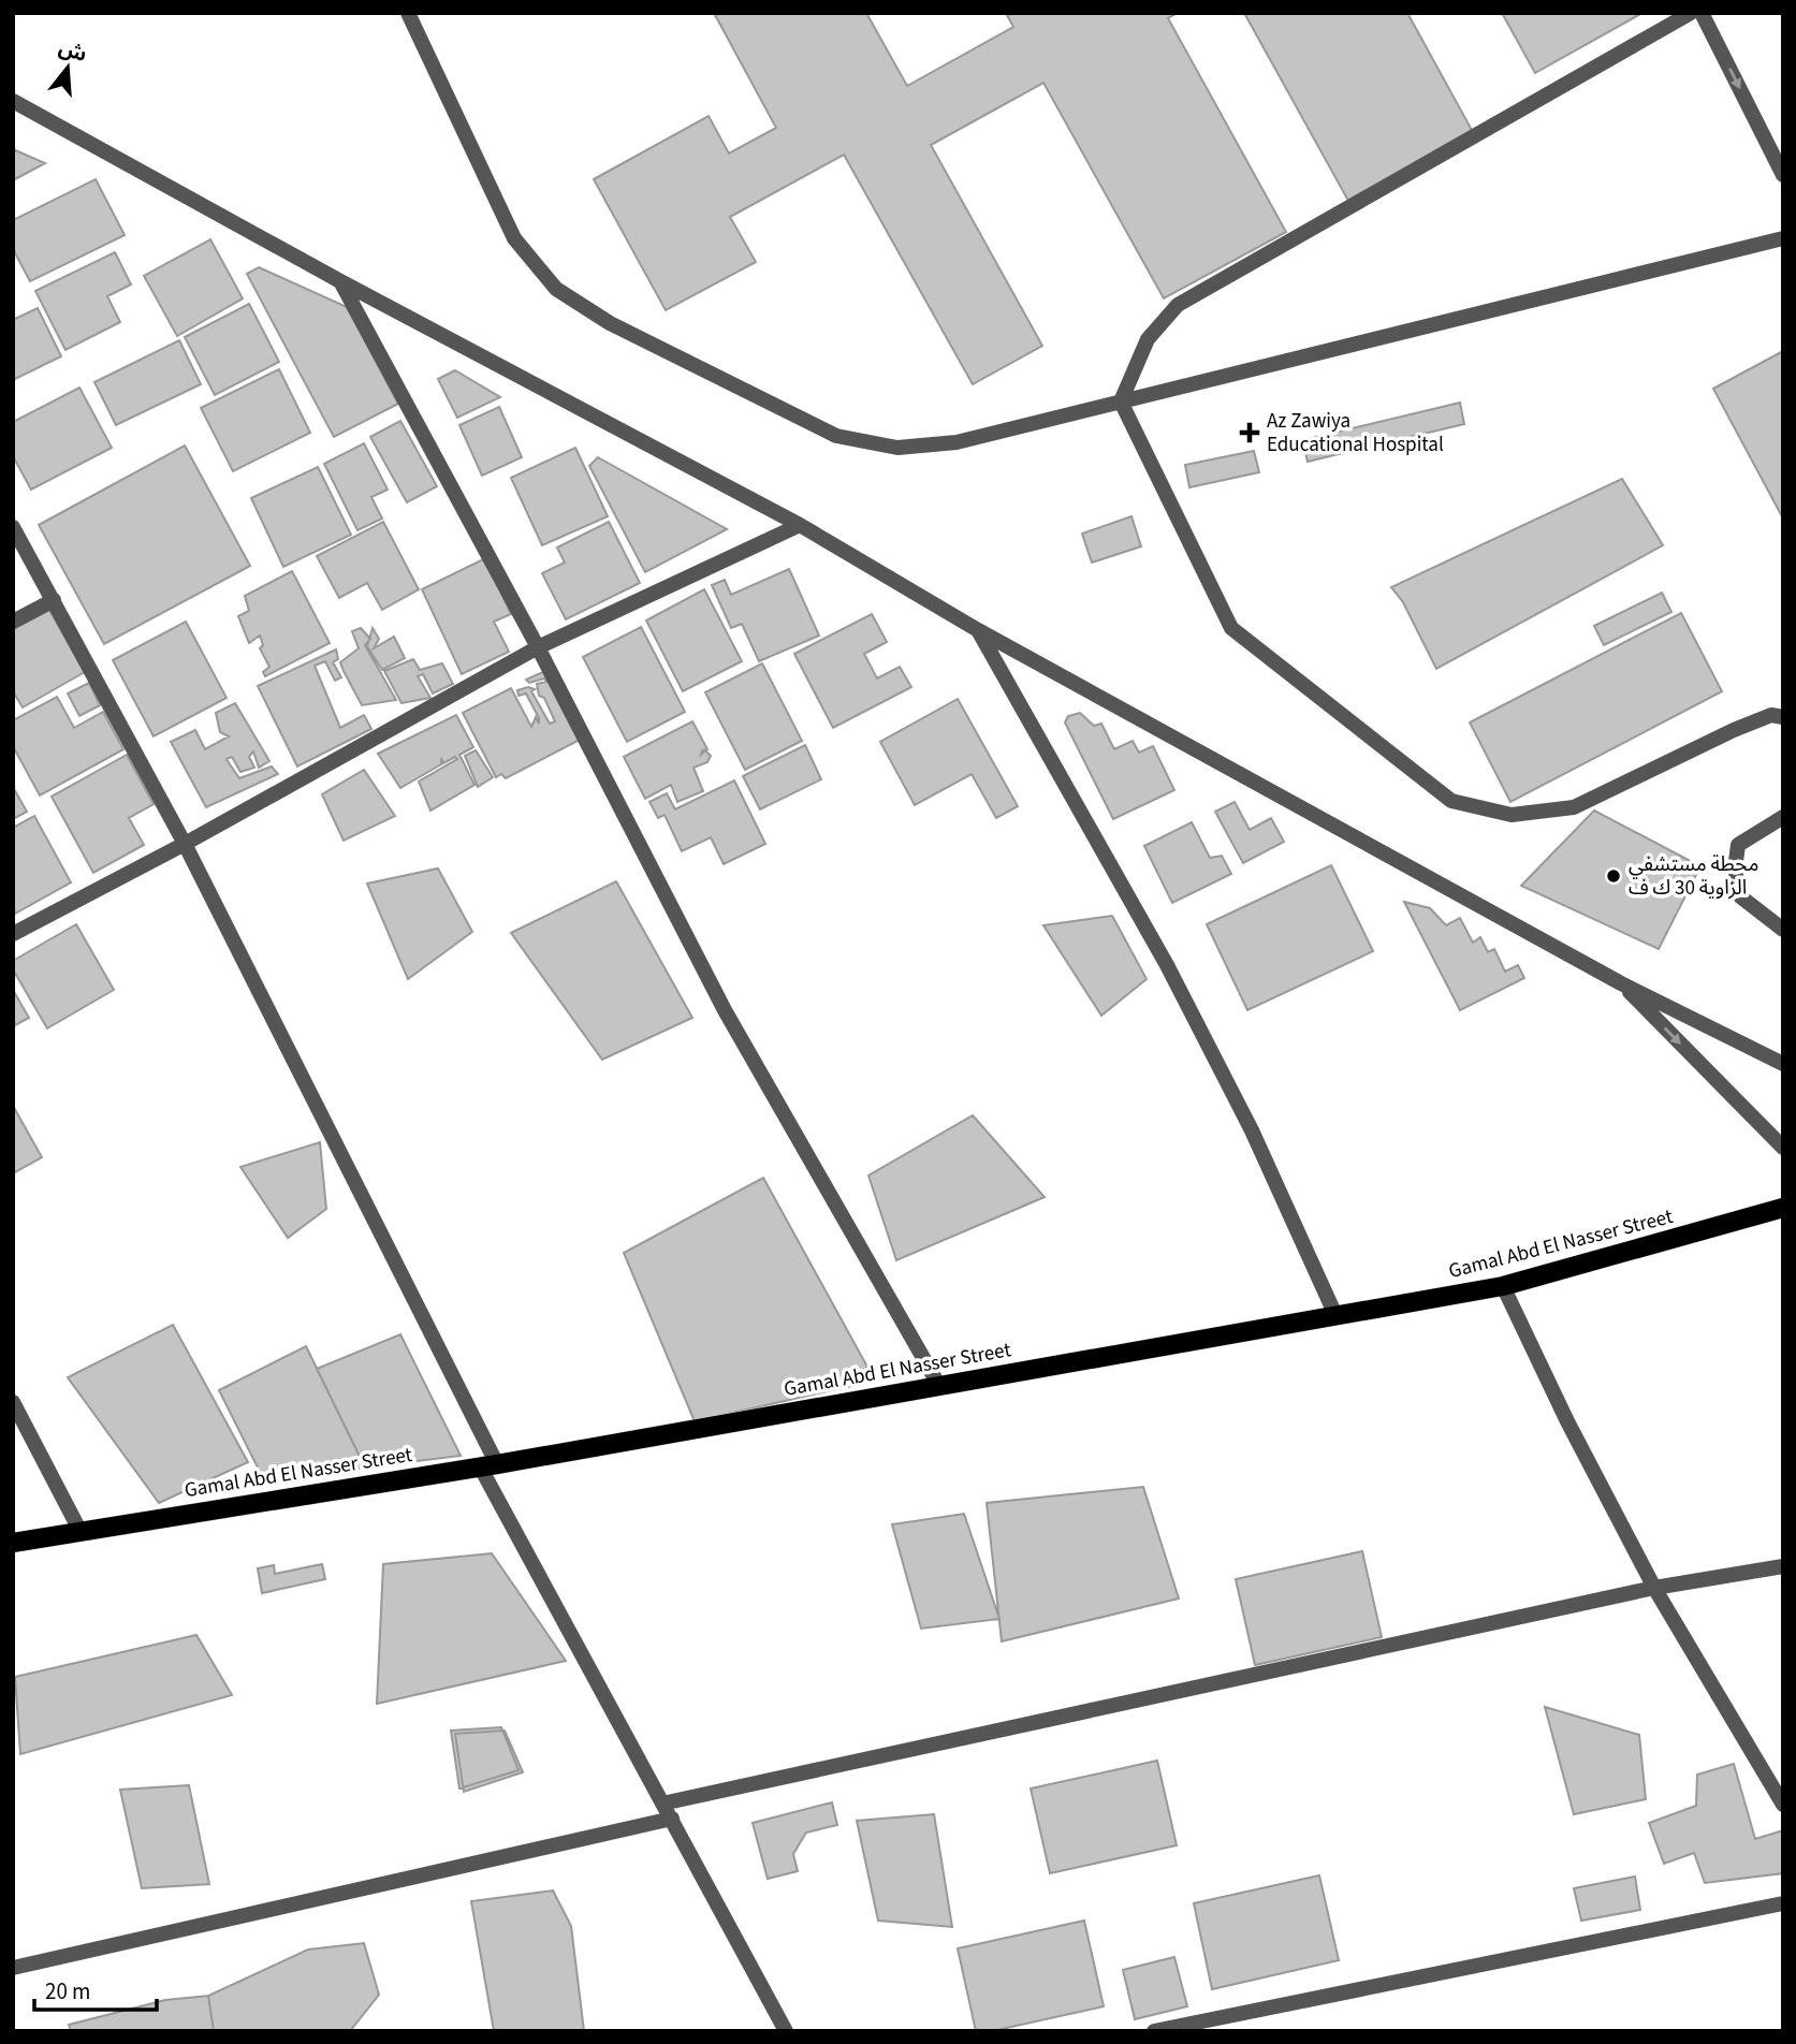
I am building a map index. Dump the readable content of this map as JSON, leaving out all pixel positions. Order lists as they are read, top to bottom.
{
  "streets": {
    "main road": ["Gamal Abd El Nasser Street"]
  },
  "places": {
    "health": ["Az Zawiya Educational Hospital"],
    "other": ["محطة مستشفي الزاوية 30 ك ف"]
  },
  "scale_bar": "20 m",
  "north": "top"
}
